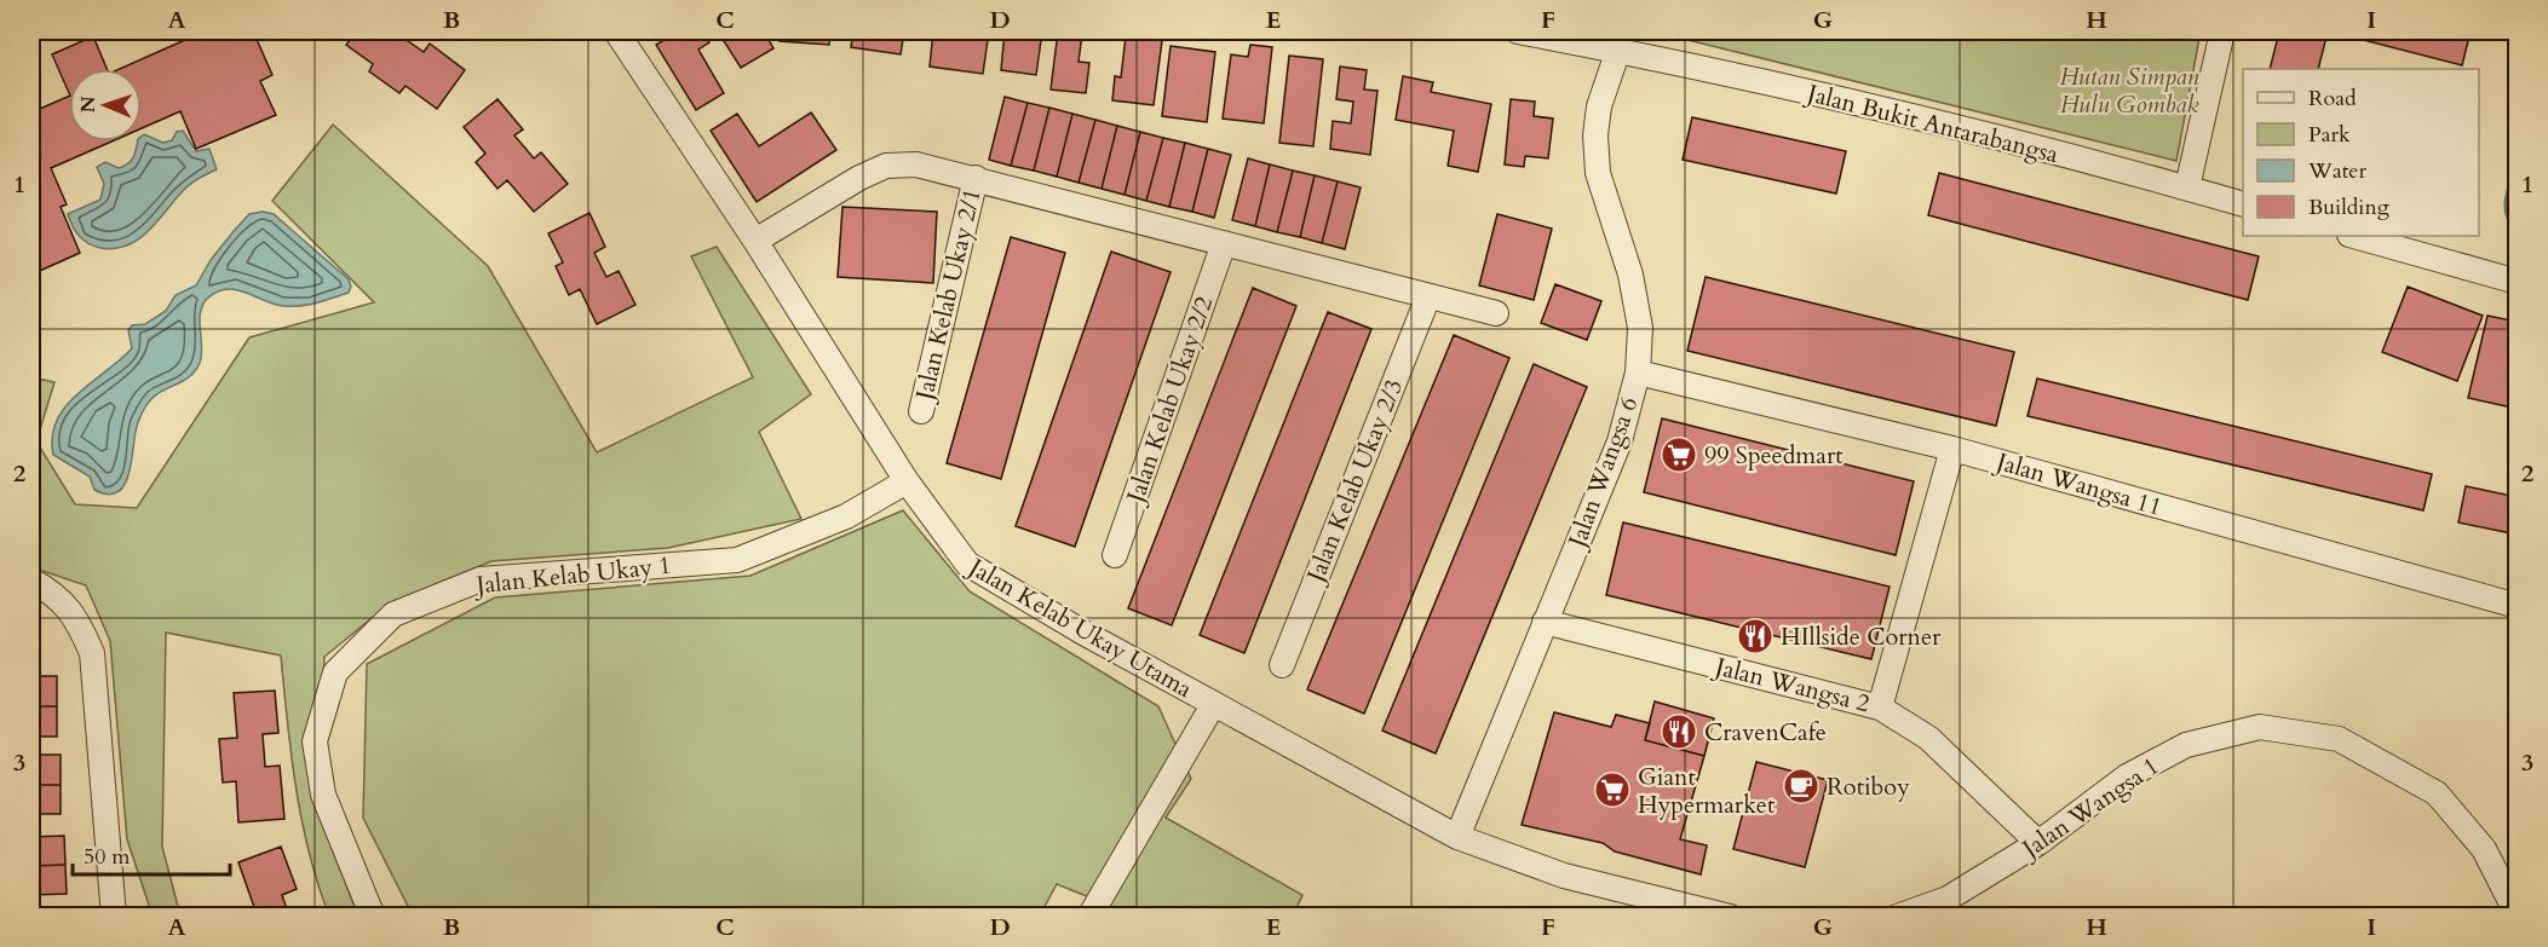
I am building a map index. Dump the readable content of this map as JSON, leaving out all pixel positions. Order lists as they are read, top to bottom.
{
  "streets": {
    "street": [
      "Jalan Bukit Antarabangsa",
      "Jalan Kelab Ukay 2/1",
      "Jalan Kelab Ukay 2/2",
      "Jalan Wangsa 6",
      "Jalan Kelab Ukay 2/3",
      "Jalan Wangsa 11",
      "Jalan Kelab Ukay 1",
      "Jalan Kelab Ukay Utama",
      "Jalan Wangsa 2",
      "Jalan Wangsa 1"
    ]
  },
  "crossings": [
    ["Jalan Bukit Antarabangsa", "Jalan Wangsa 6"],
    ["Jalan Wangsa 6", "Jalan Wangsa 11"],
    ["Jalan Wangsa 6", "Jalan Kelab Ukay Utama"],
    ["Jalan Wangsa 6", "Jalan Wangsa 2"],
    ["Jalan Kelab Ukay 1", "Jalan Kelab Ukay Utama"],
    ["Jalan Wangsa 2", "Jalan Wangsa 1"]
  ],
  "parks": ["Hutan Simpan Hulu Gombak"],
  "places": {
    "supermarket": ["99 Speedmart", "Giant Hypermarket"],
    "restaurant": ["HIllside Corner", "CravenCafe"],
    "cafe": ["Rotiboy"]
  },
  "legend": [
    "Road",
    "Park",
    "Water",
    "Building"
  ],
  "scale_bar": "50 m",
  "north": "left",
  "grid": {
    "columns": [
      "A",
      "B",
      "C",
      "D",
      "E",
      "F",
      "G",
      "H",
      "I"
    ],
    "rows": ["1", "2", "3"]
  }
}
